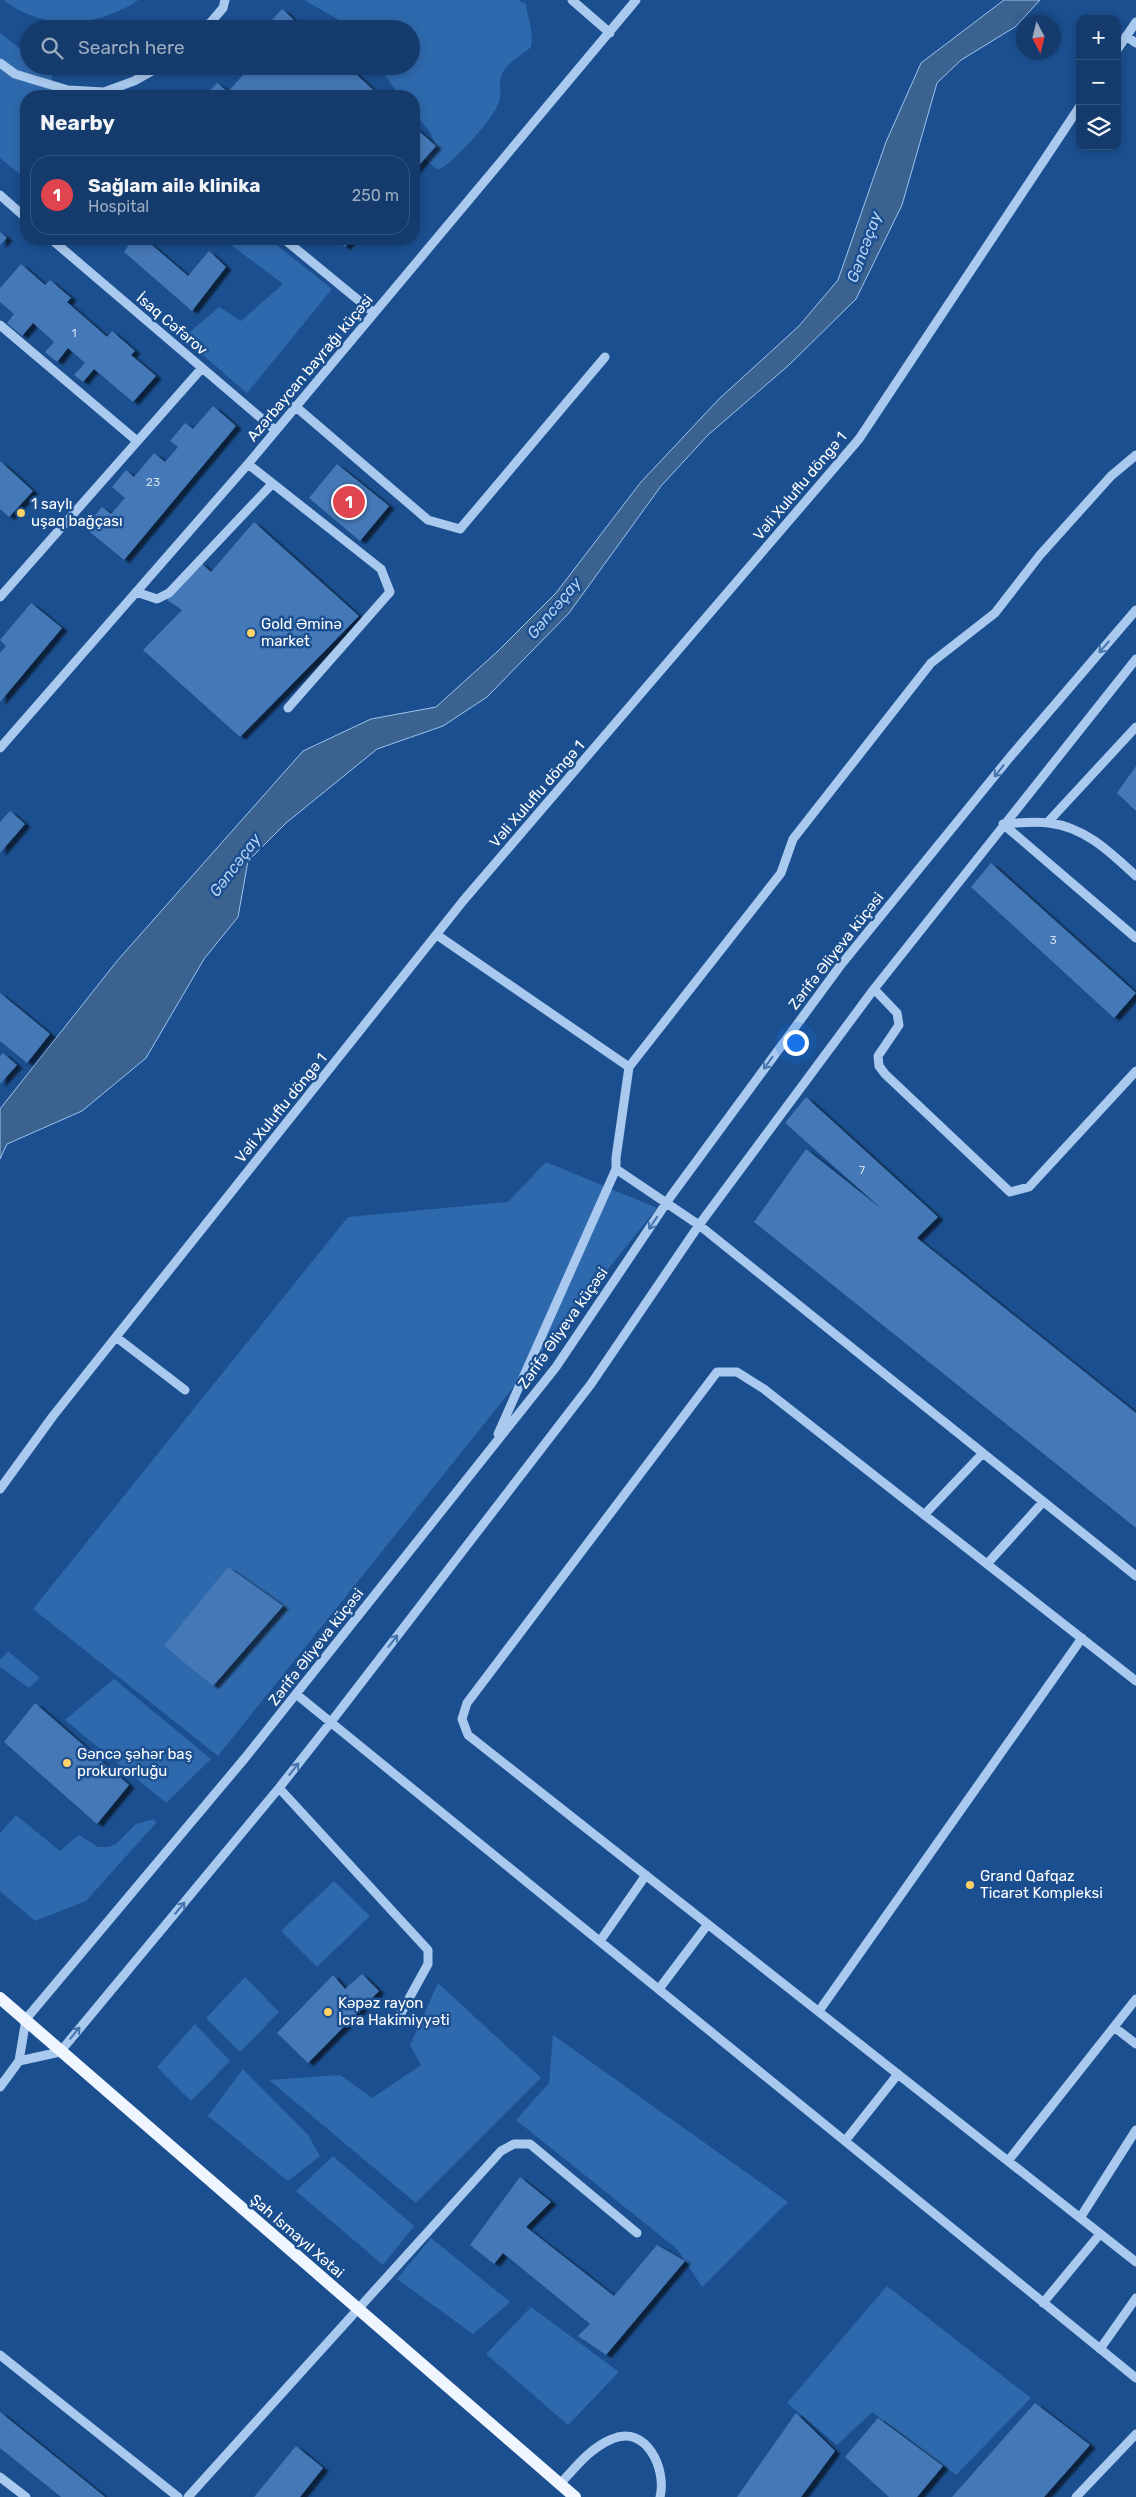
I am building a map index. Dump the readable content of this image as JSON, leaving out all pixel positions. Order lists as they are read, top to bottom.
{
  "streets": {
    "main road": ["Şah İsmayıl Xətai"],
    "street": [
      "İsaq Cəfərov",
      "Azərbaycan bayrağı küçəsi",
      "Vəli Xuluflu döngə 1",
      "Zərifə Əliyeva küçəsi"
    ]
  },
  "crossings": [
    ["İsaq Cəfərov", "Azərbaycan bayrağı küçəsi"],
    ["Zərifə Əliyeva küçəsi", "Şah İsmayıl Xətai"]
  ],
  "water": ["Gəncəçay"],
  "places": [
    "1 saylı uşaq bağçası",
    "Gold Əminə market",
    "Gəncə şəhər baş prokurorluğu",
    "Grand Qafqaz Ticarət Kompleksi",
    "Kəpəz rayon İcra Hakimiyyəti"
  ],
  "house_numbers": [
    "1",
    "23",
    "3",
    "7"
  ],
  "north": "bottom",
  "page": {
    "map_buttons": ["+", "−"],
    "search": "Search here",
    "heading": "Nearby",
    "list": [
      {
        "mark": "1",
        "name": "Sağlam ailə klinika",
        "note": "Hospital",
        "value": "250 m"
      }
    ],
    "pins": "1"
  }
}
